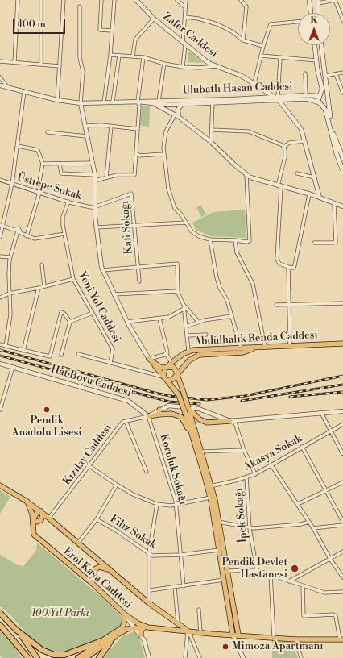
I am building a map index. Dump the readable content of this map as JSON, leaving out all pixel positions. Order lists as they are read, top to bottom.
{
  "streets": {
    "main road": ["Abdülhalik Renda Caddesi", "Erol Kaya Caddesi"],
    "street": [
      "Zafer Caddesi",
      "Ulubatlı Hasan Caddesi",
      "Üsttepe Sokak",
      "Kafi Sokağı",
      "Yeni Yol Caddesi",
      "Hat Boyu Caddesi",
      "Akasya Sokak",
      "Kızılay Caddesi",
      "Koruluk Sokağı",
      "İpek Sokağı",
      "Filiz Sokak"
    ]
  },
  "crossings": [
    ["Zafer Caddesi", "Ulubatlı Hasan Caddesi"],
    ["Üsttepe Sokak", "Kafi Sokağı"],
    ["Üsttepe Sokak", "Yeni Yol Caddesi"],
    ["Hat Boyu Caddesi", "Kızılay Caddesi"],
    ["Hat Boyu Caddesi", "Koruluk Sokağı"],
    ["Akasya Sokak", "İpek Sokağı"],
    ["Kızılay Caddesi", "Koruluk Sokağı"],
    ["Kızılay Caddesi", "Erol Kaya Caddesi"],
    ["Koruluk Sokağı", "Filiz Sokak"]
  ],
  "parks": ["100.Yıl Parkı"],
  "places": ["Pendik Anadolu Lisesi", "Pendik Devlet Hastanesi", "Mimoza Apartmanı"],
  "scale_bar": "100 m",
  "north": "top"
}
